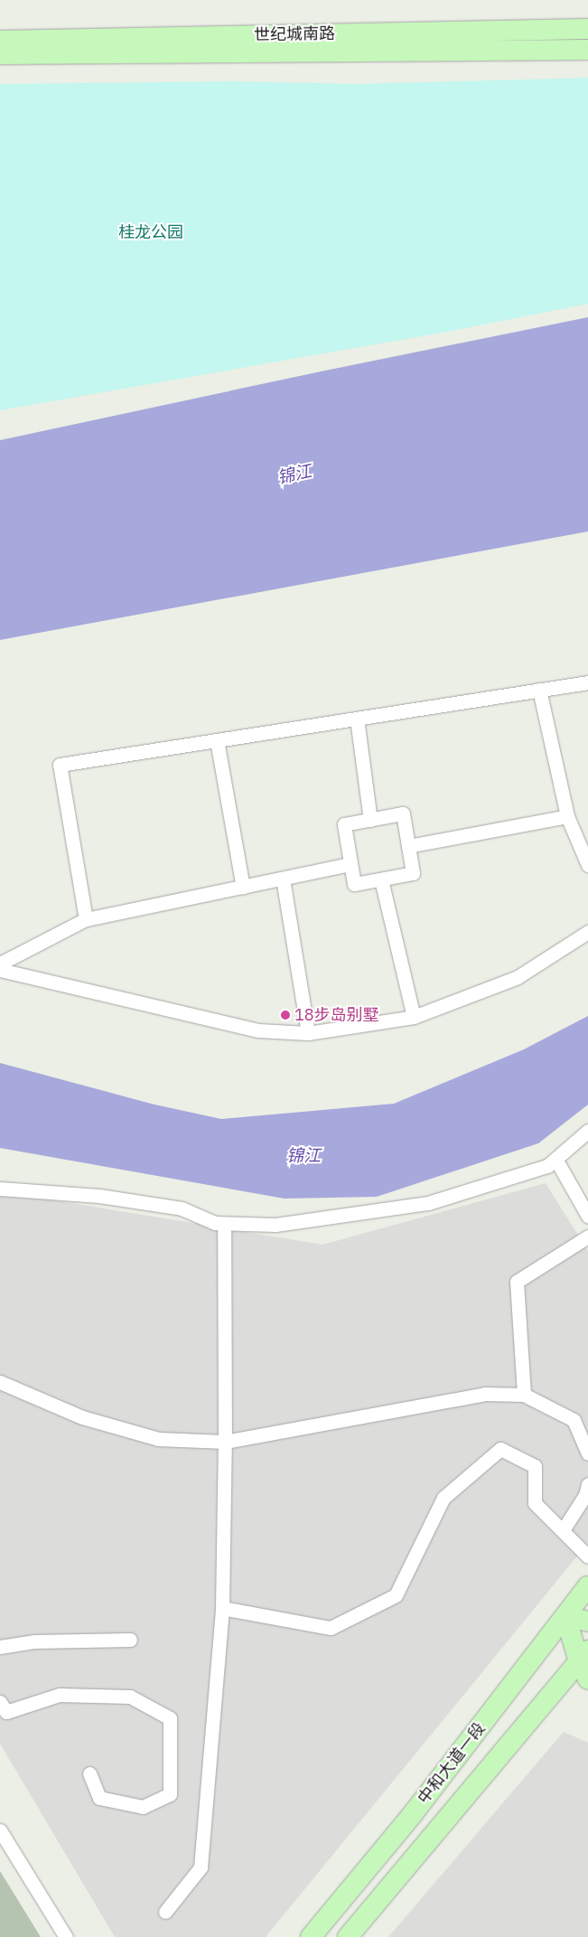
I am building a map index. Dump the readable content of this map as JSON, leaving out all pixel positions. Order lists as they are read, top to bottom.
{
  "streets": {
    "main road": ["世纪城南路", "中和大道一段"]
  },
  "water": ["锦江"],
  "parks": ["桂龙公园"],
  "places": ["18步岛别墅"]
}
